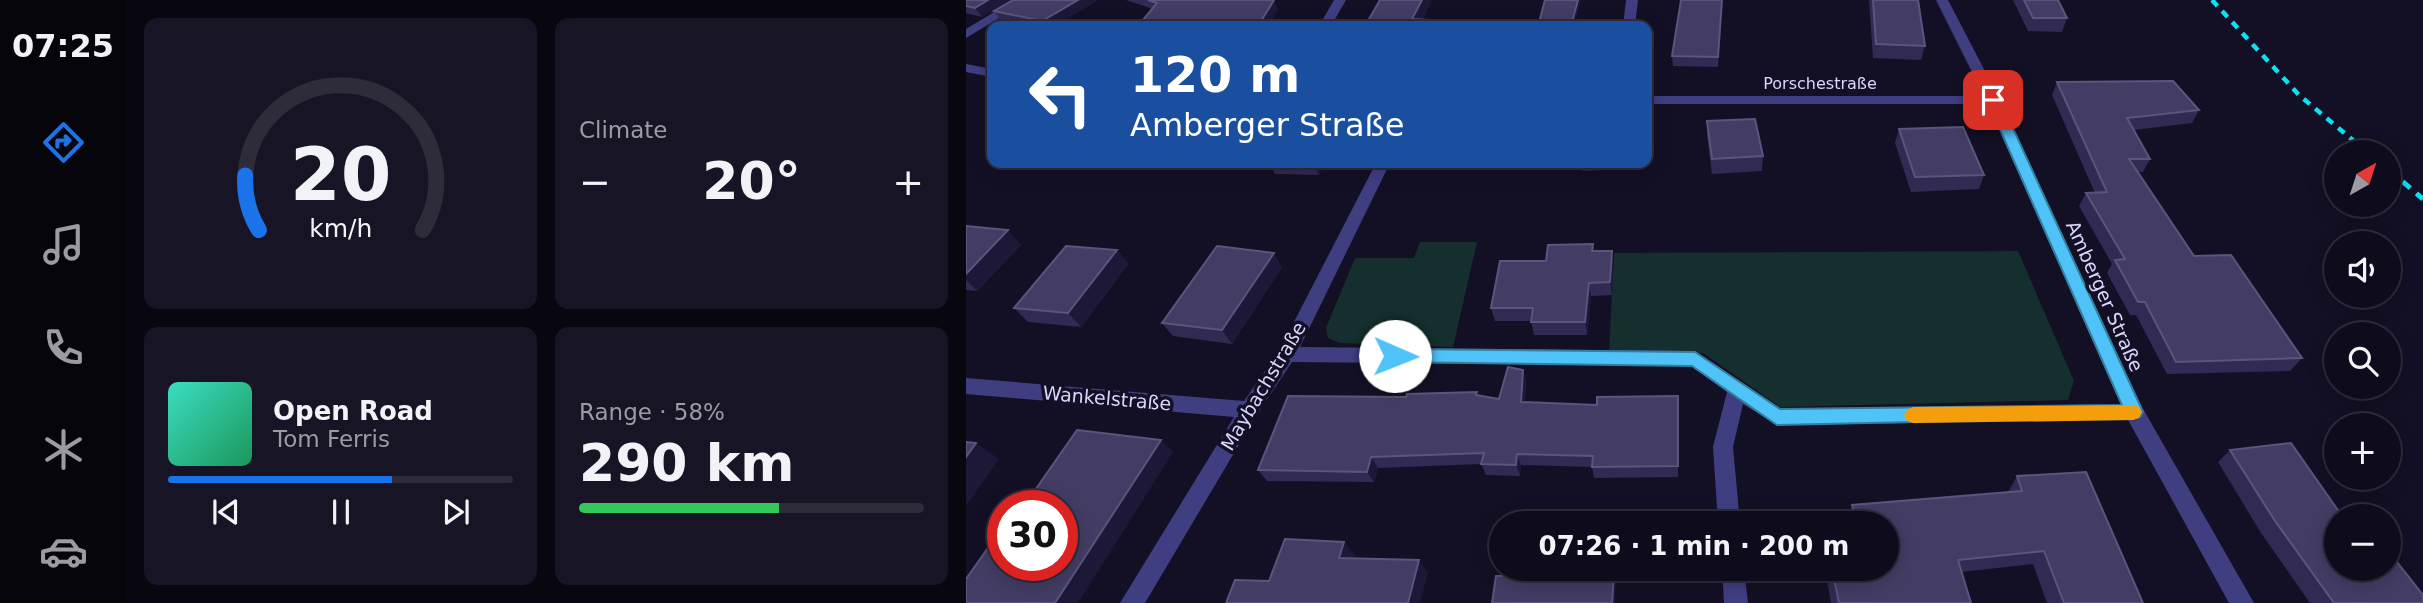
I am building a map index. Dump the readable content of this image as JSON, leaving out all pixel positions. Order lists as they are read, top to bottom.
{
  "streets": {
    "street": [
      "Porschestraße",
      "Amberger Straße",
      "Maybachstraße",
      "Wankelstraße"
    ]
  },
  "crossings": [
    ["Porschestraße", "Amberger Straße"],
    ["Maybachstraße", "Wankelstraße"]
  ],
  "north": "top right",
  "page": {
    "tabs": "07:25",
    "tile": [
      "Climate",
      ["Range · 58%", "290 km"]
    ],
    "turn": ["120 m", "Amberger Straße"],
    "map_buttons": ["+", "−"],
    "heat": ["−", "20°", "+"],
    "song": ["Open Road", "Tom Ferris"],
    "limit": "30",
    "trip": "07:26 · 1 min · 200 m",
    "gauge": ["20", "km/h"]
  }
}
